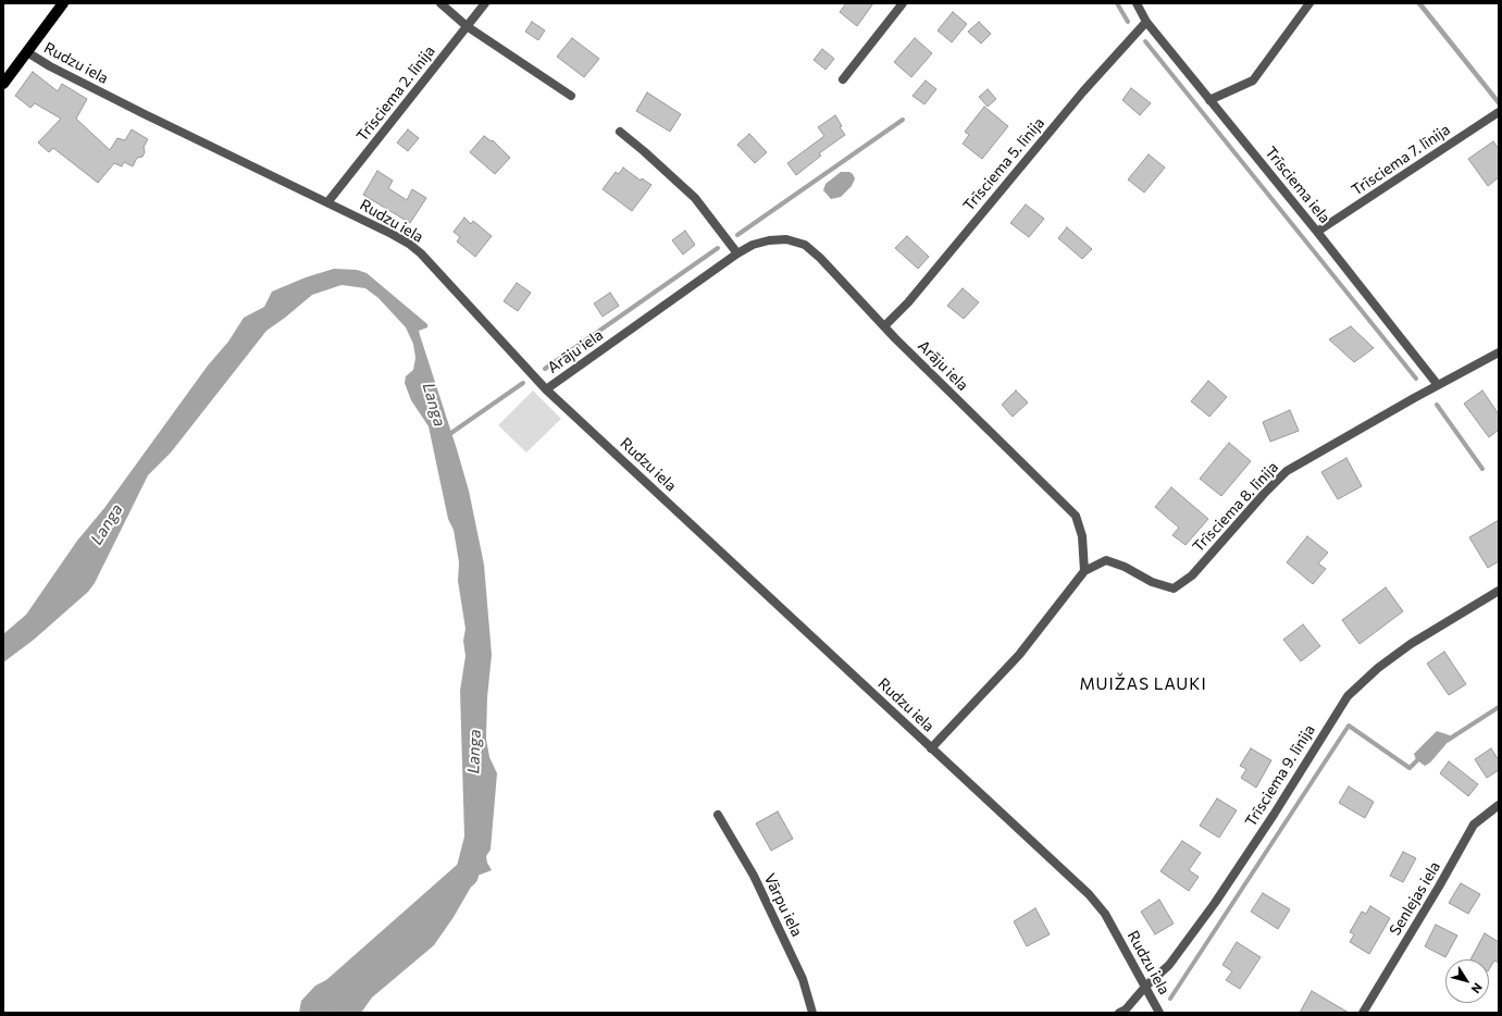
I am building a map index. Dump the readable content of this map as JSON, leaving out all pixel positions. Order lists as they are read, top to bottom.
{
  "streets": {
    "street": [
      "Rudzu iela",
      "Trīsciema 2. līnija",
      "Trīsciema 7. līnija",
      "Trīsciema 5. līnija",
      "Trīsciema iela",
      "Arāju iela",
      "Trīsciema 8. līnija",
      "Trīsciema 9. līnija",
      "Senlejas iela",
      "Vārpu iela"
    ]
  },
  "crossings": [
    ["Rudzu iela", "Trīsciema 2. līnija"],
    ["Rudzu iela", "Arāju iela"],
    ["Rudzu iela", "Trīsciema 9. līnija"],
    ["Trīsciema 7. līnija", "Trīsciema iela"],
    ["Trīsciema 5. līnija", "Trīsciema iela"],
    ["Trīsciema 5. līnija", "Arāju iela"],
    ["Trīsciema iela", "Trīsciema 8. līnija"],
    ["Arāju iela", "Trīsciema 8. līnija"]
  ],
  "districts": ["MUIŽAS LAUKI"],
  "water": ["Langa"],
  "north": "bottom right"
}
